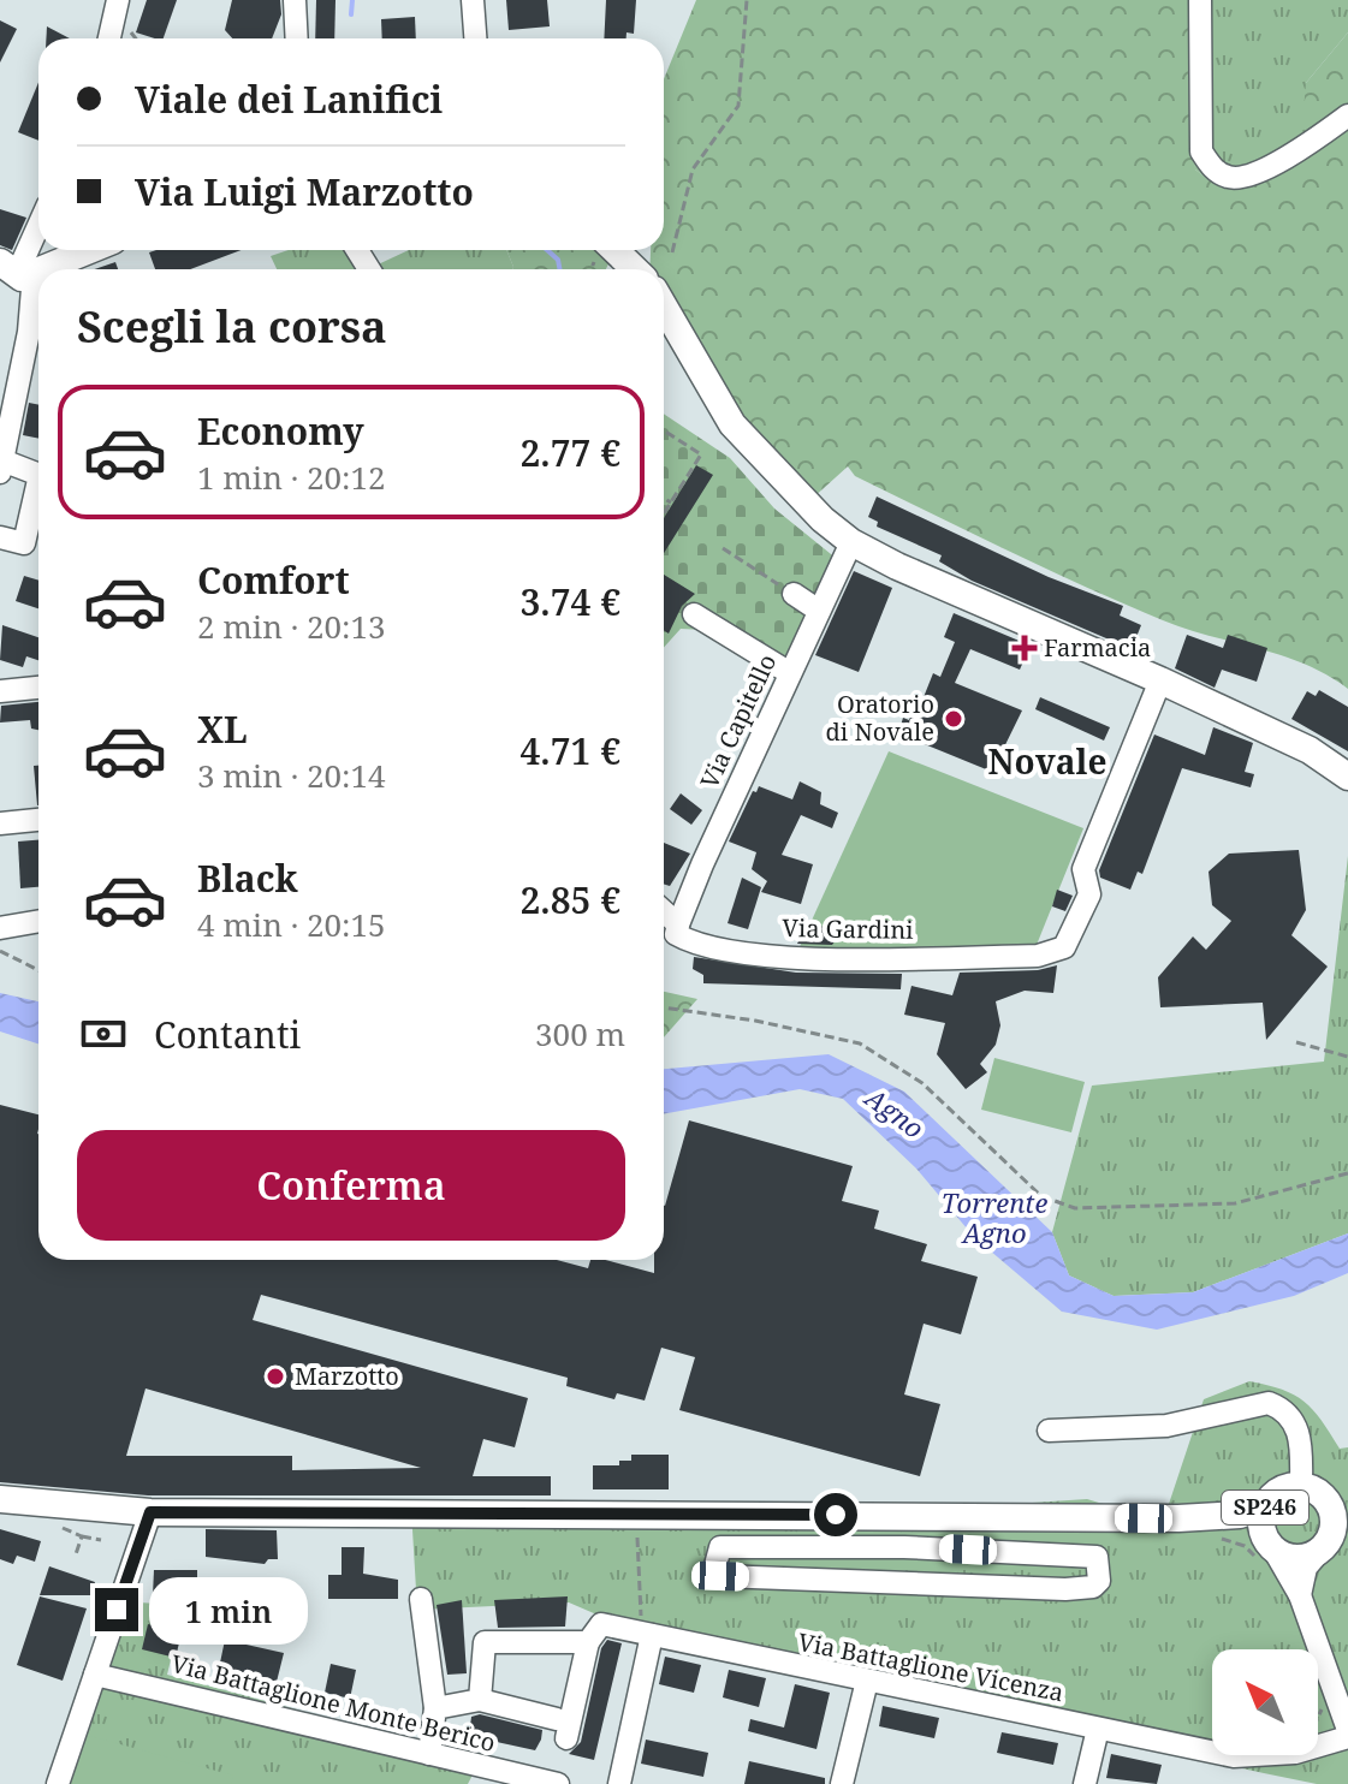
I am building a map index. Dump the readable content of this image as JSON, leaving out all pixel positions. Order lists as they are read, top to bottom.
{
  "streets": {
    "main road": ["SP246"],
    "street": [
      "Via Capitello",
      "Via Gardini",
      "Via Battaglione Vicenza",
      "Via Battaglione Monte Berico"
    ]
  },
  "crossings": [
    ["Via Capitello", "Via Gardini"]
  ],
  "districts": ["Novale"],
  "water": ["Agno", "Torrente Agno"],
  "places": {
    "health": ["Farmacia"],
    "other": ["Oratorio di Novale", "Marzotto"]
  },
  "north": "top left",
  "page": {
    "banner": ["Viale dei Lanifici", "Via Luigi Marzotto"],
    "heading": "Scegli la corsa",
    "list": [
      {
        "name": "Economy",
        "note": "1 min · 20:12",
        "value": "2.77 €"
      },
      {
        "name": "Comfort",
        "note": "2 min · 20:13",
        "value": "3.74 €"
      },
      {
        "name": "XL",
        "note": "3 min · 20:14",
        "value": "4.71 €"
      },
      {
        "name": "Black",
        "note": "4 min · 20:15",
        "value": "2.85 €"
      }
    ],
    "pay": ["Contanti", "300 m"],
    "buttons": "Conferma",
    "bubble": "1 min"
  }
}
